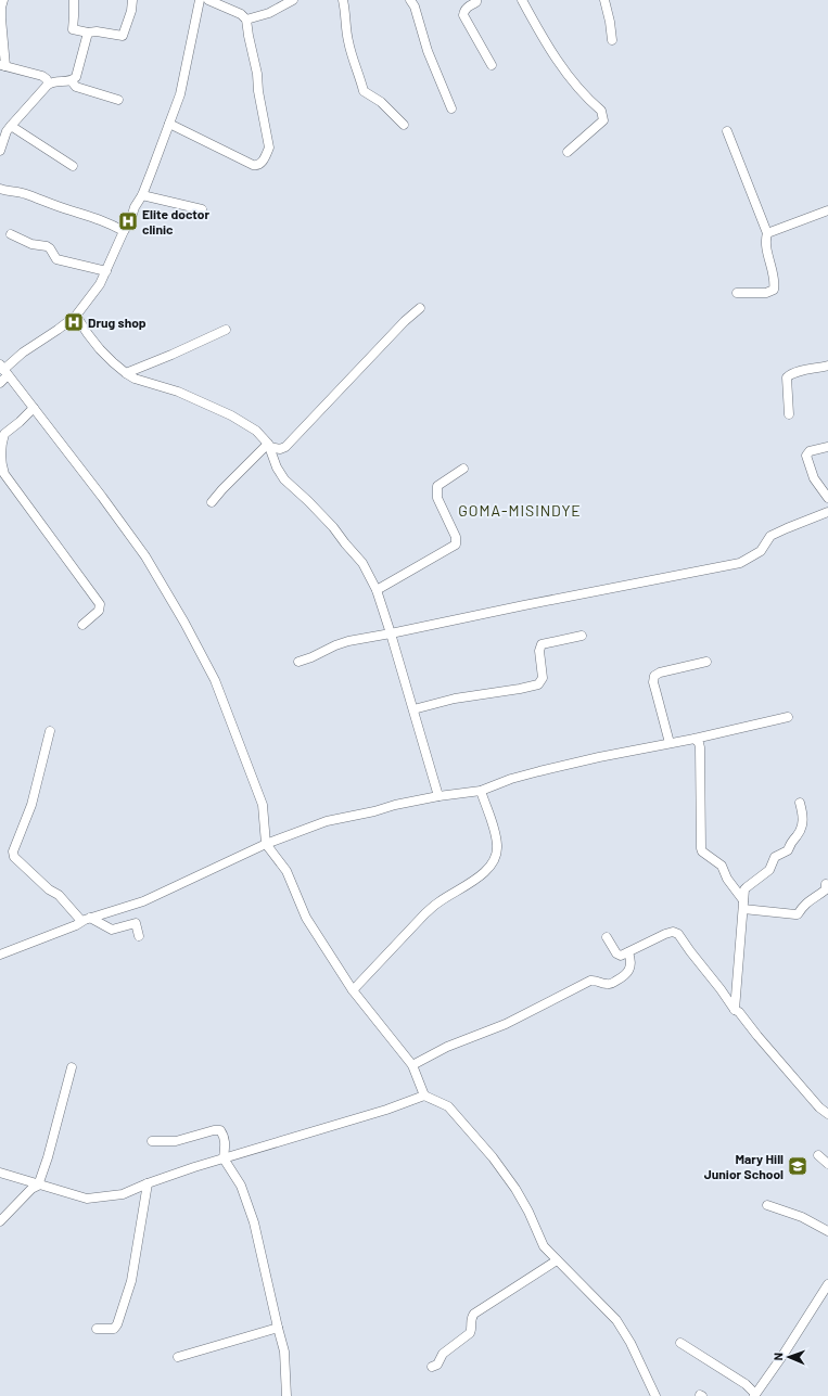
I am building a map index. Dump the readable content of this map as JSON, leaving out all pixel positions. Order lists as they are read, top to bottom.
{
  "districts": ["GOMA-MISINDYE"],
  "places": {
    "hospital": ["Elite doctor clinic", "Drug shop"],
    "school or university": ["Mary Hill Junior School"]
  },
  "north": "left"
}
